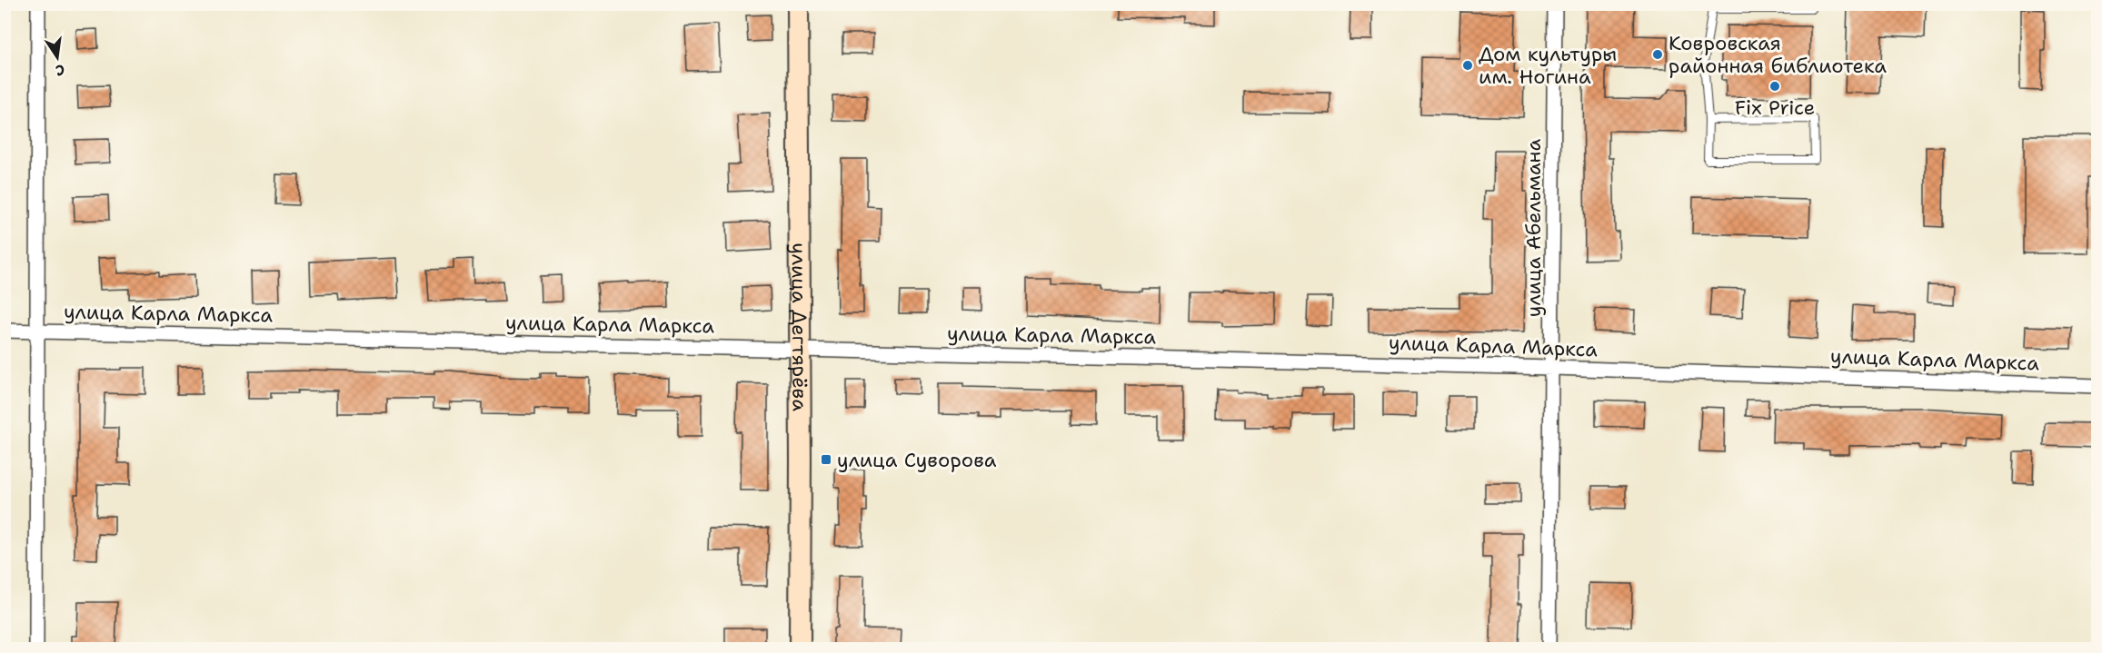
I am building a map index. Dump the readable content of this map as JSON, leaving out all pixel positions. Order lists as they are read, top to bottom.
{
  "streets": {
    "main road": ["улица Дегтярёва"],
    "street": ["улица Абельмана", "улица Карла Маркса"]
  },
  "crossings": [
    ["улица Абельмана", "улица Карла Маркса"],
    ["улица Карла Маркса", "улица Дегтярёва"]
  ],
  "places": {
    "other": ["Ковровская районная библиотека", "Дом культуры им. Ногина", "Fix Price"],
    "transit": ["улица Суворова"]
  },
  "north": "bottom"
}
